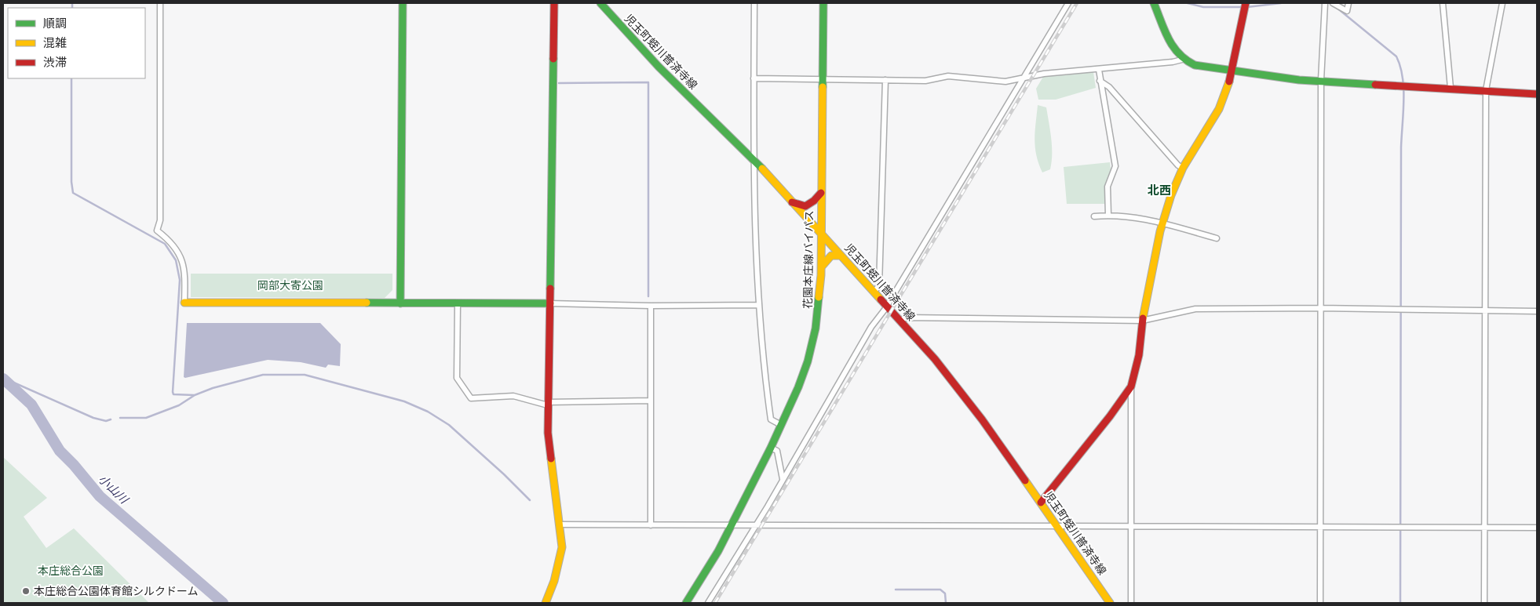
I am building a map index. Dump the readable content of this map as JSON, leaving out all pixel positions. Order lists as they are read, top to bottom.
{
  "streets": {
    "street": ["児玉町蛭川普済寺線", "花園本庄線バイパス"]
  },
  "crossings": [
    ["児玉町蛭川普済寺線", "花園本庄線バイパス"]
  ],
  "districts": ["北西"],
  "water": ["小山川"],
  "parks": ["岡部大寄公園", "本庄総合公園"],
  "places": ["本庄総合公園体育館シルクドーム"],
  "legend": ["順調", "混雑", "渋滞"]
}
